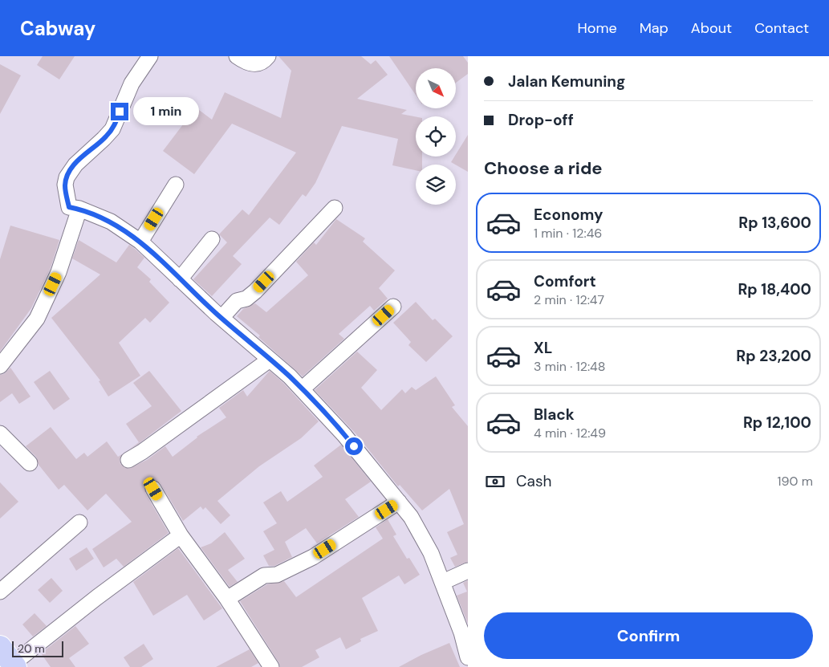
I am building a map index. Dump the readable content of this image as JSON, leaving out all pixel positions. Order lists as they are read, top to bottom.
{
  "scale_bar": "20 m",
  "north": "bottom right",
  "page": {
    "header": "Cabway",
    "nav": [
      "Home",
      "Map",
      "About",
      "Contact"
    ],
    "banner": ["Jalan Kemuning", "Drop-off"],
    "bubble": "1 min",
    "heading": "Choose a ride",
    "list": [
      {
        "name": "Economy",
        "note": "1 min · 12:46",
        "value": "Rp 13,600"
      },
      {
        "name": "Comfort",
        "note": "2 min · 12:47",
        "value": "Rp 18,400"
      },
      {
        "name": "XL",
        "note": "3 min · 12:48",
        "value": "Rp 23,200"
      },
      {
        "name": "Black",
        "note": "4 min · 12:49",
        "value": "Rp 12,100"
      }
    ],
    "pay": ["Cash", "190 m"],
    "buttons": "Confirm",
    "scale": "20 m"
  }
}
